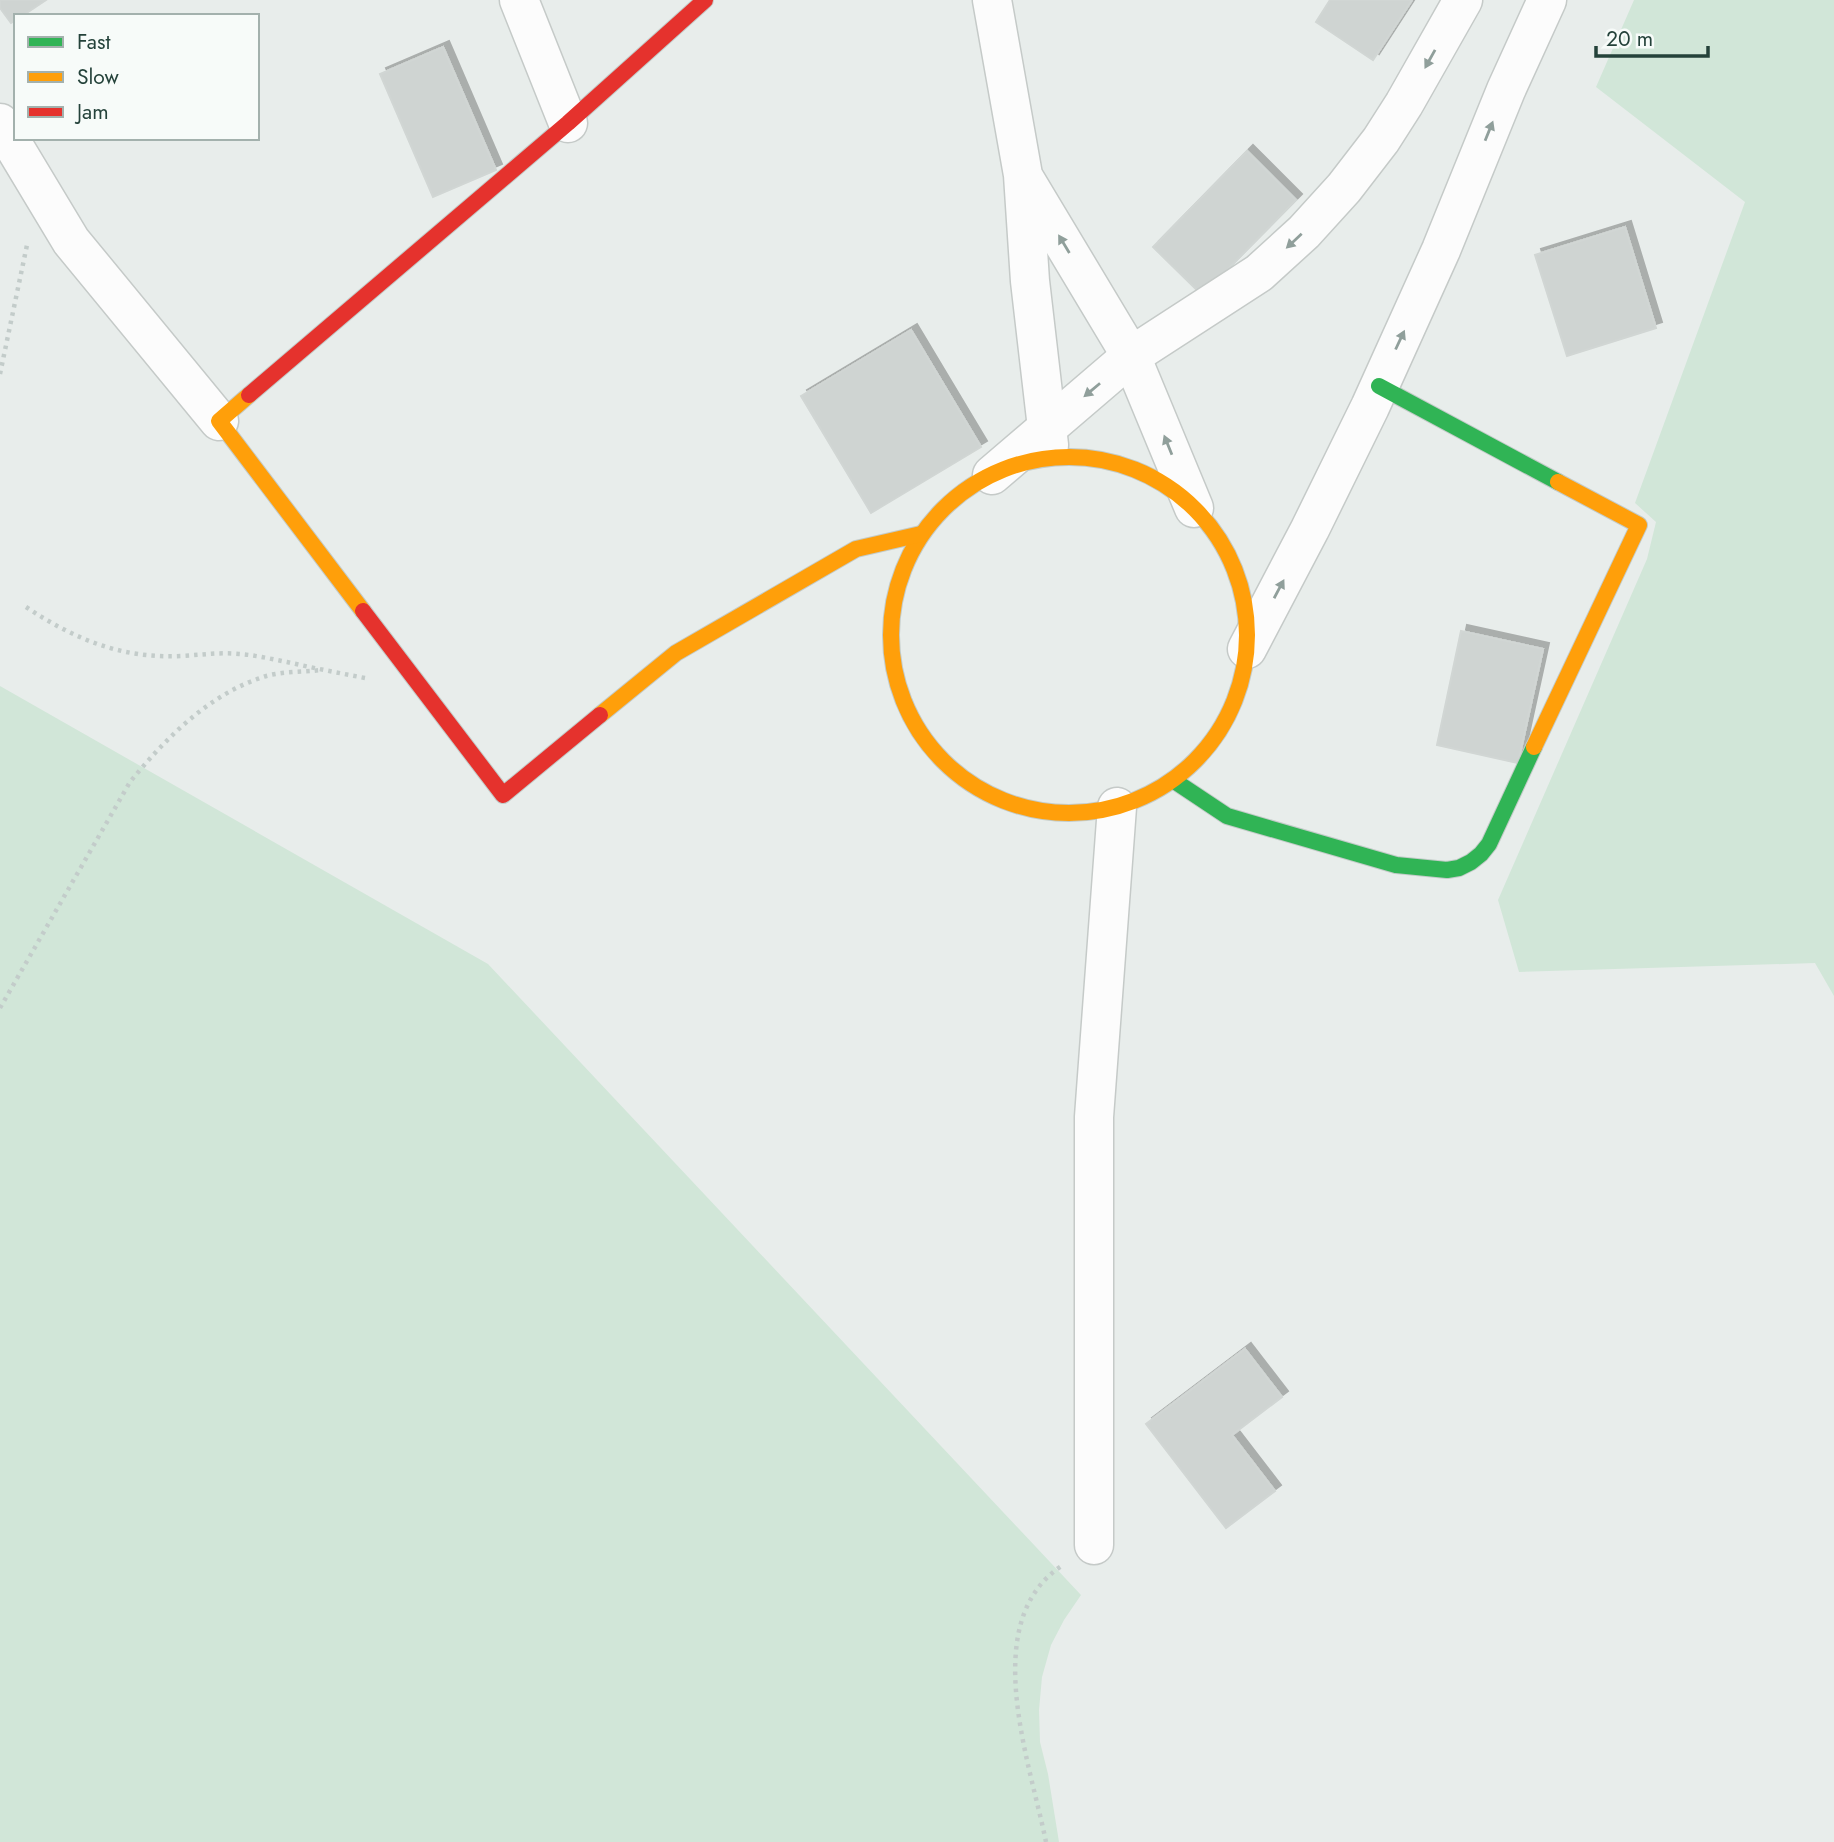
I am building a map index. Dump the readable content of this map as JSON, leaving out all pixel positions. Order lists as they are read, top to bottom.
{
  "legend": ["Fast", "Slow", "Jam"],
  "scale_bar": "20 m"
}
